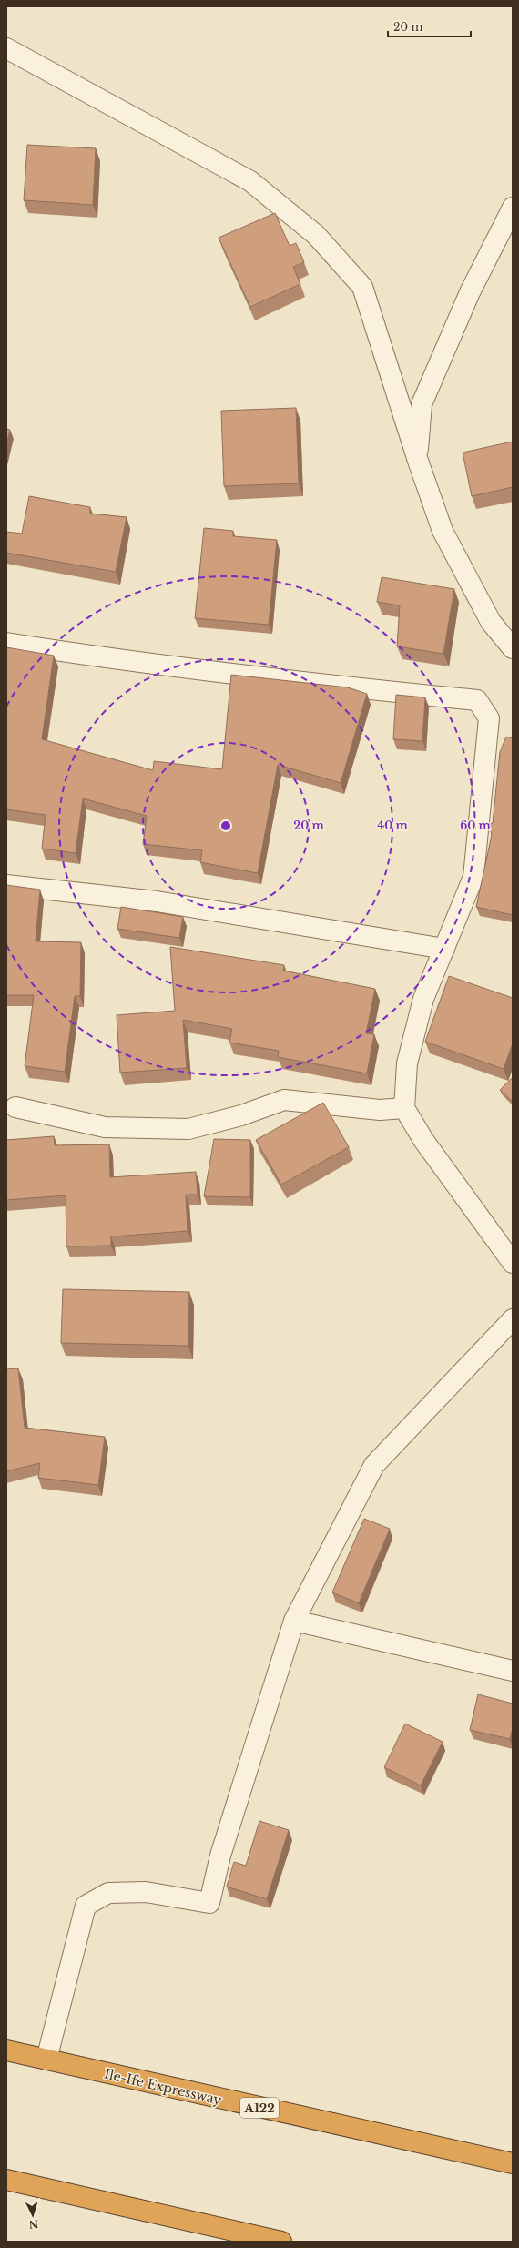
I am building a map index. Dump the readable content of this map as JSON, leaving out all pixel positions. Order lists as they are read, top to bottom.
{
  "streets": {
    "highway": ["Ile-Ife Expressway", "A122"]
  },
  "scale_bar": "20 m",
  "north": "bottom",
  "rings": ["20 m", "40 m", "60 m"]
}
